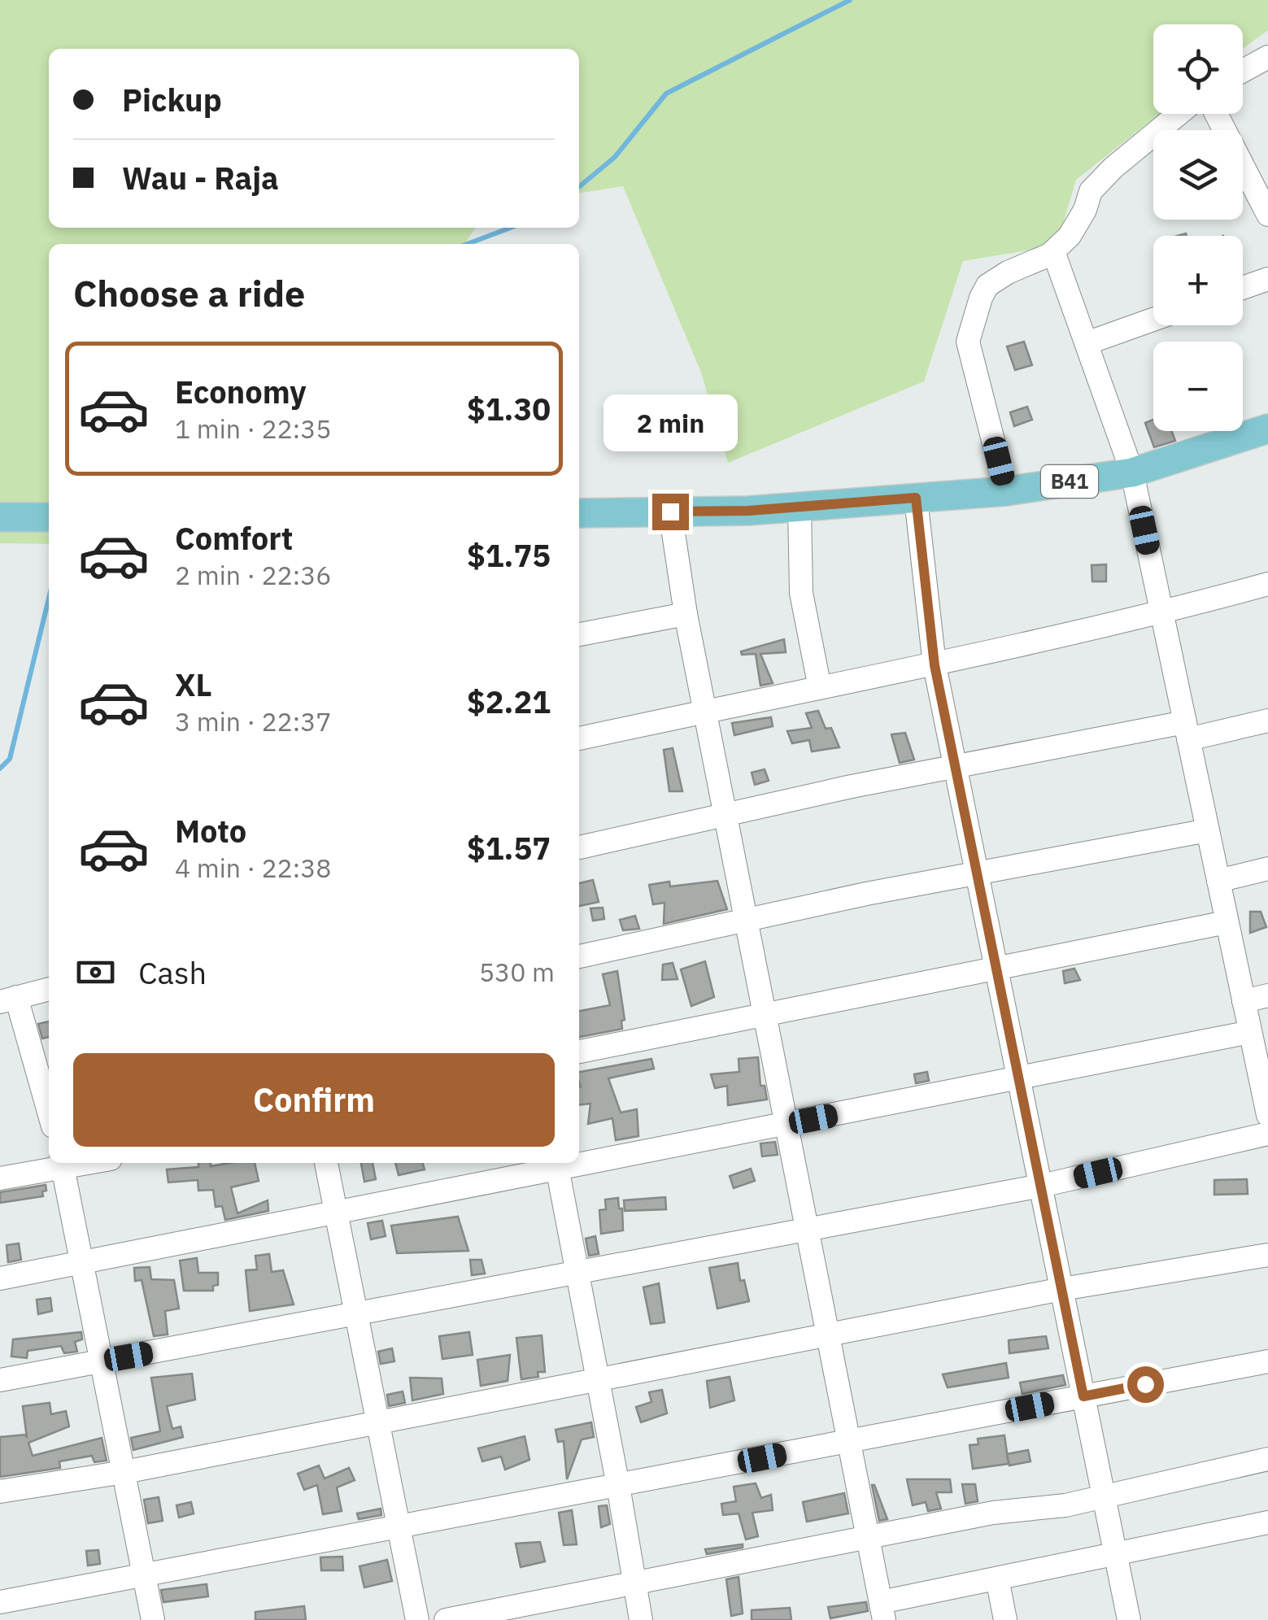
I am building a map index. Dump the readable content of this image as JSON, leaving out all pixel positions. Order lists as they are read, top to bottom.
{
  "streets": {
    "main road": ["B41"]
  },
  "page": {
    "map_buttons": ["+", "−"],
    "banner": ["Pickup", "Wau - Raja"],
    "heading": "Choose a ride",
    "list": [
      {
        "name": "Economy",
        "note": "1 min · 22:35",
        "value": "$1.30"
      },
      {
        "name": "Comfort",
        "note": "2 min · 22:36",
        "value": "$1.75"
      },
      {
        "name": "XL",
        "note": "3 min · 22:37",
        "value": "$2.21"
      },
      {
        "name": "Moto",
        "note": "4 min · 22:38",
        "value": "$1.57"
      }
    ],
    "bubble": "2 min",
    "pay": ["Cash", "530 m"],
    "buttons": "Confirm"
  }
}
